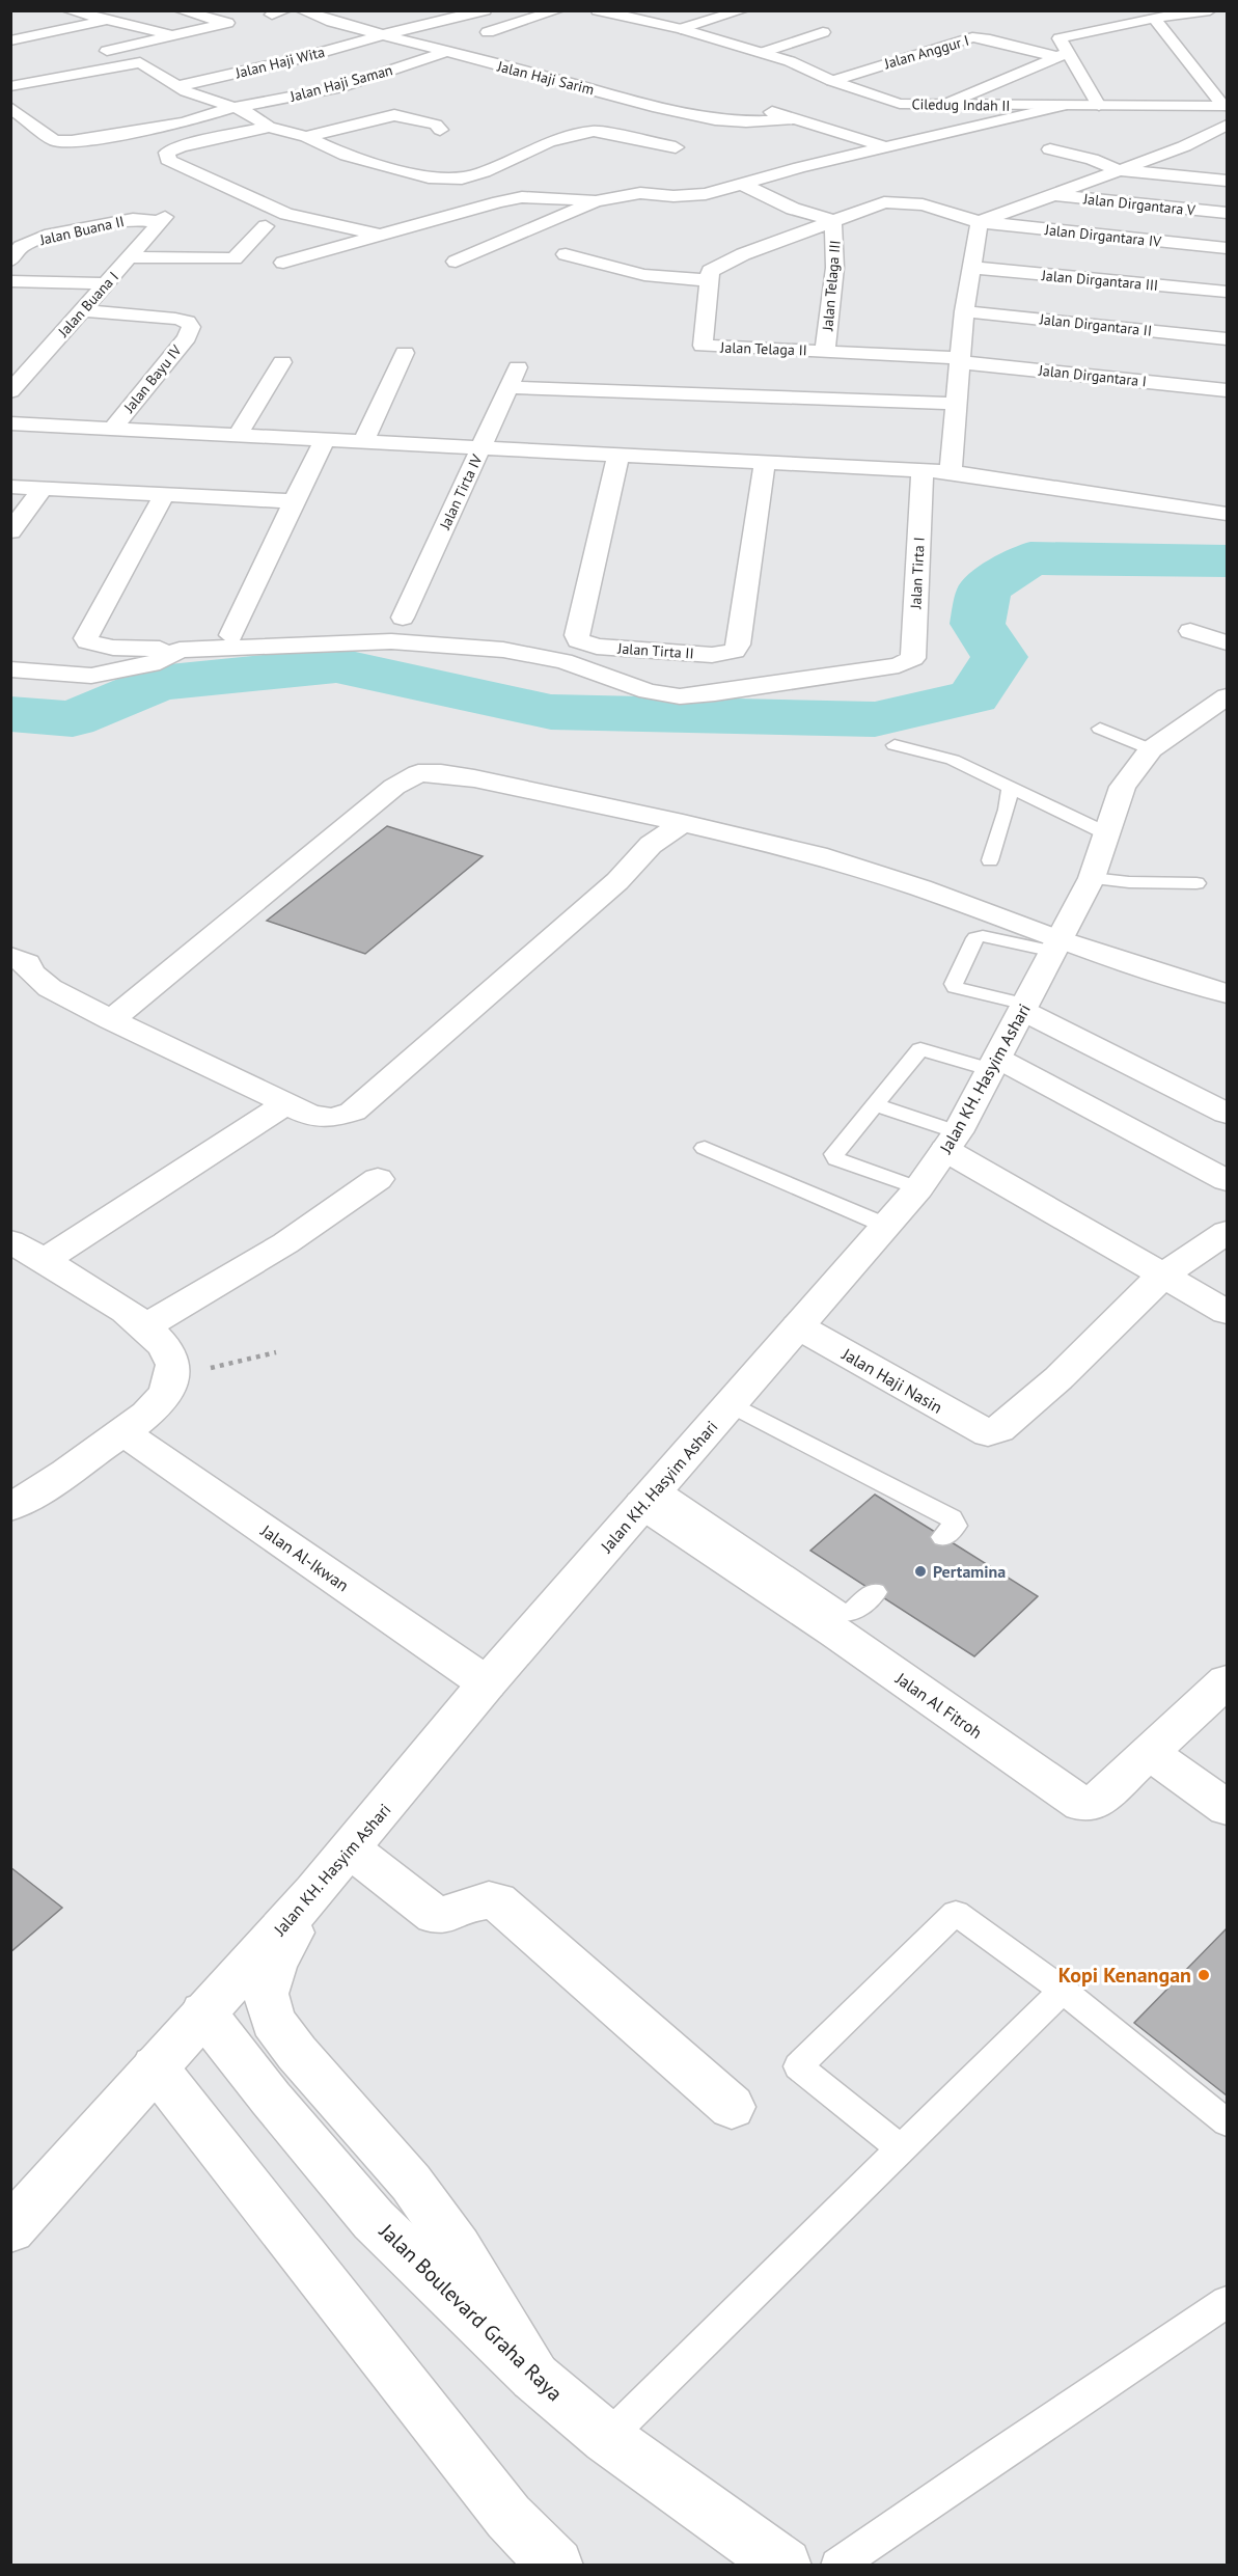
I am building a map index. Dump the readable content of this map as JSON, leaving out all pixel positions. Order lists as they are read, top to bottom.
{
  "streets": {
    "street": [
      "Jalan Anggur I",
      "Jalan Haji Wita",
      "Jalan Haji Sarim",
      "Jalan Haji Saman",
      "Ciledug Indah II",
      "Jalan Dirgantara V",
      "Jalan Buana II",
      "Jalan Dirgantara IV",
      "Jalan Dirgantara III",
      "Jalan Telaga III",
      "Jalan Buana I",
      "Jalan Dirgantara II",
      "Jalan Telaga II",
      "Jalan Dirgantara I",
      "Jalan Bayu IV",
      "Jalan Tirta IV",
      "Jalan Tirta I",
      "Jalan Tirta II",
      "Jalan KH. Hasyim Ashari",
      "Jalan Haji Nasin",
      "Jalan Al-Ikwan",
      "Jalan Al Fitroh",
      "Jalan Boulevard Graha Raya"
    ]
  },
  "crossings": [
    ["Jalan Anggur I", "Ciledug Indah II"],
    ["Jalan Haji Wita", "Jalan Haji Sarim"],
    ["Jalan Haji Sarim", "Jalan Haji Saman"],
    ["Jalan Buana II", "Jalan Buana I"],
    ["Jalan Dirgantara IV", "Jalan Telaga III"],
    ["Jalan Telaga III", "Jalan Telaga II"],
    ["Jalan Buana I", "Jalan Bayu IV"],
    ["Jalan Telaga II", "Jalan Dirgantara I"],
    ["Jalan KH. Hasyim Ashari", "Jalan Haji Nasin"],
    ["Jalan KH. Hasyim Ashari", "Jalan Al-Ikwan"],
    ["Jalan KH. Hasyim Ashari", "Jalan Al Fitroh"],
    ["Jalan KH. Hasyim Ashari", "Jalan Boulevard Graha Raya"]
  ],
  "places": ["Pertamina", "Kopi Kenangan"]
}
